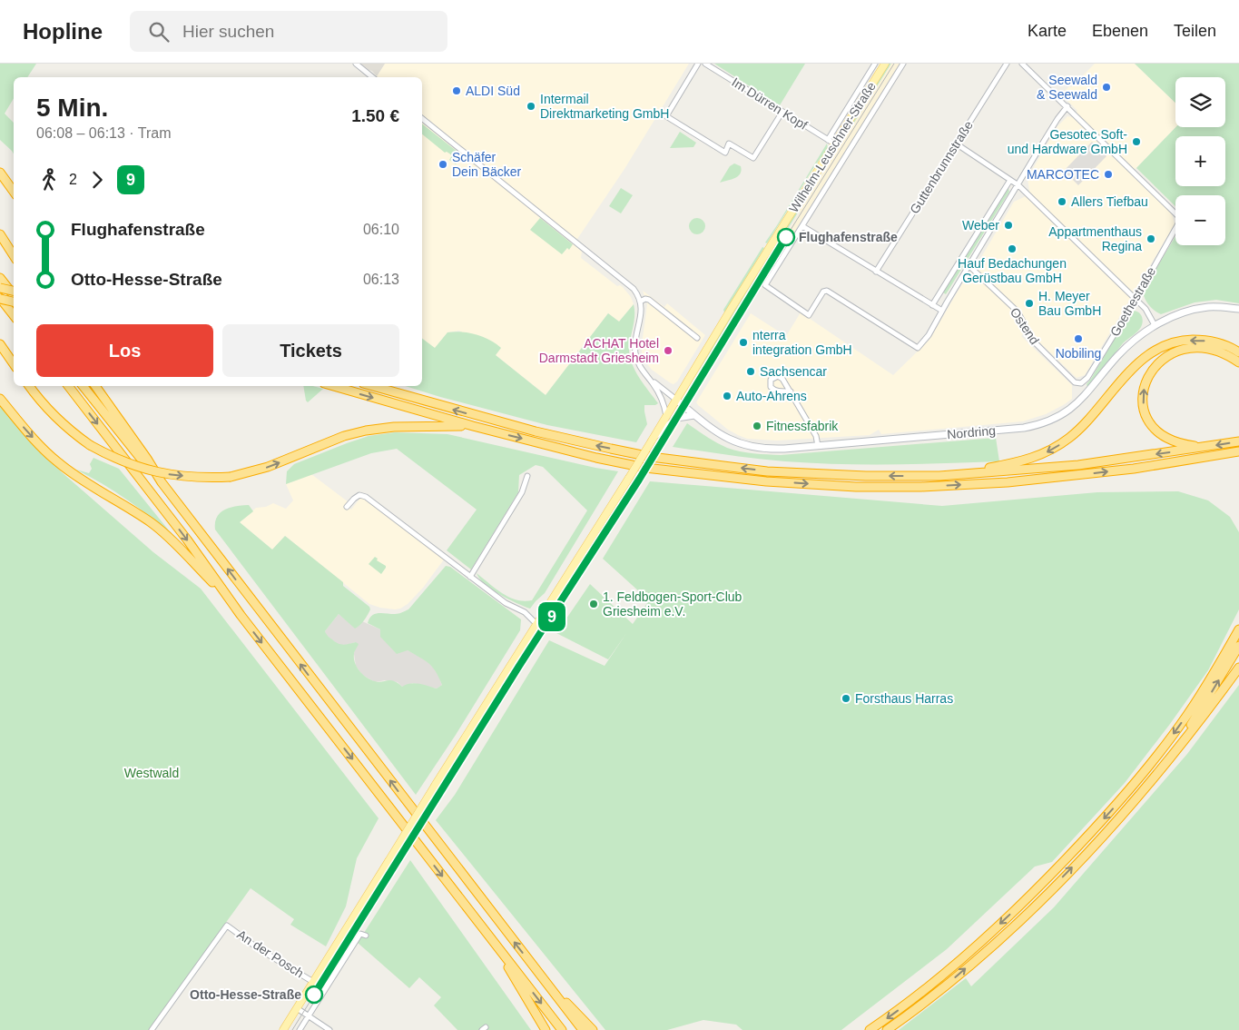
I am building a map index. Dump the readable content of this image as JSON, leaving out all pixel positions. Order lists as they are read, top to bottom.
{
  "streets": {
    "main road": ["Wilhelm-Leuschner-Straße", "Nordring"],
    "street": [
      "Im Dürren Kopf",
      "Guttenbrunnstraße",
      "Goethestraße",
      "Ostend",
      "An der Posch"
    ]
  },
  "crossings": [
    ["Im Dürren Kopf", "Wilhelm-Leuschner-Straße"],
    ["Wilhelm-Leuschner-Straße", "Nordring"],
    ["Wilhelm-Leuschner-Straße", "An der Posch"],
    ["Goethestraße", "Ostend"]
  ],
  "parks": ["Westwald"],
  "places": [
    "Seewald & Seewald",
    "ALDI Süd",
    "Intermail Direktmarketing GmbH",
    "Gesotec Soft- und Hardware GmbH",
    "Schäfer Dein Bäcker",
    "MARCOTEC",
    "Allers Tiefbau",
    "Weber",
    "Flughafenstraße",
    "Appartmenthaus Regina",
    "Hauf Bedachungen Gerüstbau GmbH",
    "H. Meyer Bau GmbH",
    "Nobiling",
    "nterra integration GmbH",
    "ACHAT Hotel Darmstadt Griesheim",
    "Sachsencar",
    "Auto-Ahrens",
    "Fitnessfabrik",
    "1. Feldbogen-Sport-Club Griesheim e.V.",
    "Forsthaus Harras",
    "Otto-Hesse-Straße"
  ],
  "lines": ["tram line 9"],
  "page": {
    "header": "Hopline",
    "search": "Hier suchen",
    "nav": ["Karte", "Ebenen", "Teilen"],
    "on_map": "9",
    "map_buttons": ["+", "−"],
    "heading": ["5 Min.", "06:08 – 06:13 · Tram", "1.50 €"],
    "legs": ["2", "9"],
    "list": [
      {
        "name": "Flughafenstraße",
        "value": "06:10"
      },
      {
        "name": "Otto-Hesse-Straße",
        "value": "06:13"
      }
    ],
    "buttons": ["Los", "Tickets"]
  }
}
